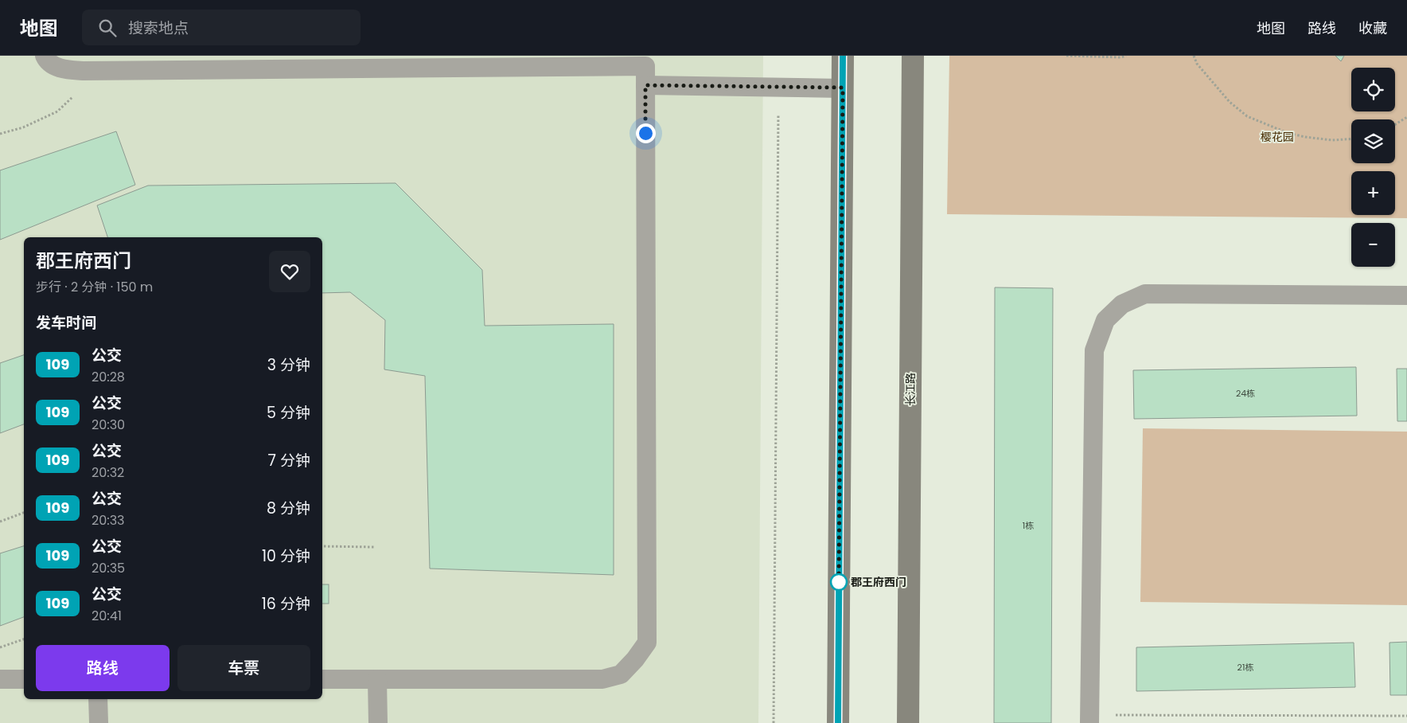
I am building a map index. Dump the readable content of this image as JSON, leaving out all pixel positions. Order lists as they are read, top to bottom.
{
  "streets": {
    "street": ["长江路"]
  },
  "parks": ["樱花园"],
  "places": ["郡王府西门"],
  "lines": ["bus line 109"],
  "house_numbers": ["24栋", "1栋", "21栋"],
  "page": {
    "header": "地图",
    "search": "搜索地点",
    "nav": ["地图", "路线", "收藏"],
    "map_buttons": ["+", "−"],
    "heading": [
      ["郡王府西门", "步行 · 2 分钟 · 150 m"],
      "发车时间"
    ],
    "list": [
      {
        "mark": "109",
        "name": "公交",
        "note": "20:28",
        "value": "3 分钟"
      },
      {
        "mark": "109",
        "name": "公交",
        "note": "20:30",
        "value": "5 分钟"
      },
      {
        "mark": "109",
        "name": "公交",
        "note": "20:32",
        "value": "7 分钟"
      },
      {
        "mark": "109",
        "name": "公交",
        "note": "20:33",
        "value": "8 分钟"
      },
      {
        "mark": "109",
        "name": "公交",
        "note": "20:35",
        "value": "10 分钟"
      },
      {
        "mark": "109",
        "name": "公交",
        "note": "20:41",
        "value": "16 分钟"
      }
    ],
    "buttons": ["路线", "车票"]
  }
}
